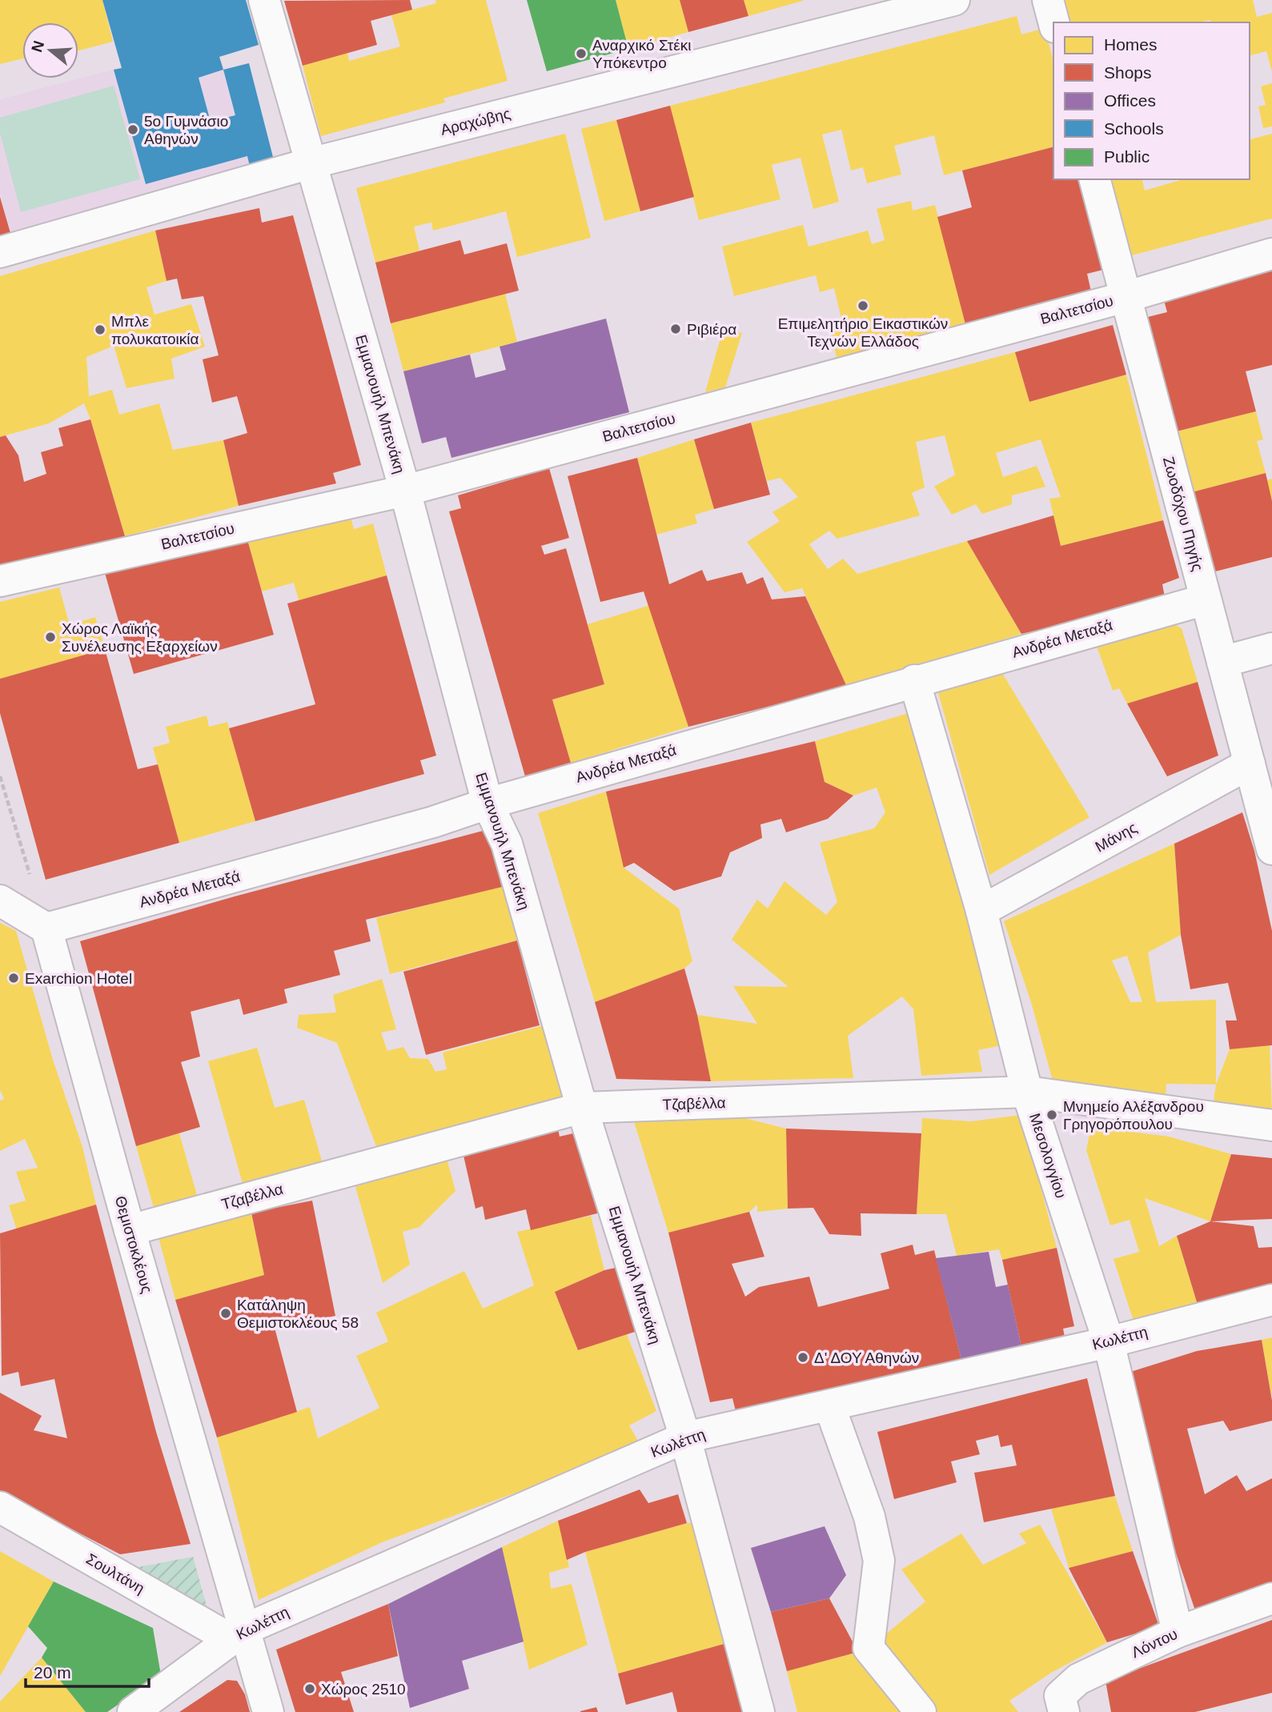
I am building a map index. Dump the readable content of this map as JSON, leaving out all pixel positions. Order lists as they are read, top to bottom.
{
  "streets": {
    "street": [
      "Αραχώβης",
      "Βαλτετσίου",
      "Εμμανουήλ Μπενάκη",
      "Ζωοδόχου Πηγής",
      "Ανδρέα Μεταξά",
      "Μάνης",
      "Τζαβέλλα",
      "Μεσολογγίου",
      "Θεμιστοκλέους",
      "Κωλέττη",
      "Σουλτάνη",
      "Λόντου"
    ]
  },
  "crossings": [
    ["Αραχώβης", "Εμμανουήλ Μπενάκη"],
    ["Βαλτετσίου", "Εμμανουήλ Μπενάκη"],
    ["Βαλτετσίου", "Ζωοδόχου Πηγής"],
    ["Εμμανουήλ Μπενάκη", "Ανδρέα Μεταξά"],
    ["Εμμανουήλ Μπενάκη", "Τζαβέλλα"],
    ["Εμμανουήλ Μπενάκη", "Κωλέττη"],
    ["Ζωοδόχου Πηγής", "Ανδρέα Μεταξά"],
    ["Ζωοδόχου Πηγής", "Μάνης"],
    ["Ανδρέα Μεταξά", "Μεσολογγίου"],
    ["Ανδρέα Μεταξά", "Θεμιστοκλέους"],
    ["Μάνης", "Μεσολογγίου"],
    ["Τζαβέλλα", "Μεσολογγίου"],
    ["Τζαβέλλα", "Θεμιστοκλέους"],
    ["Μεσολογγίου", "Κωλέττη"],
    ["Μεσολογγίου", "Λόντου"],
    ["Θεμιστοκλέους", "Κωλέττη"],
    ["Θεμιστοκλέους", "Σουλτάνη"],
    ["Κωλέττη", "Σουλτάνη"]
  ],
  "places": [
    "Αναρχικό Στέκι Υπόκεντρο",
    "5ο Γυμνάσιο Αθηνών",
    "Επιμελητήριο Εικαστικών Τεχνών Ελλάδος",
    "Ριβιέρα",
    "Μπλε πολυκατοικία",
    "Χώρος Λαϊκής Συνέλευσης Εξαρχείων",
    "Exarchion Hotel",
    "Μνημείο Αλέξανδρου Γρηγορόπουλου",
    "Κατάληψη Θεμιστοκλέους 58",
    "Δ' ΔΟΥ Αθηνών",
    "Χώρος 2510"
  ],
  "legend": [
    "Homes",
    "Shops",
    "Offices",
    "Schools",
    "Public"
  ],
  "scale_bar": "20 m",
  "north": "left"
}
